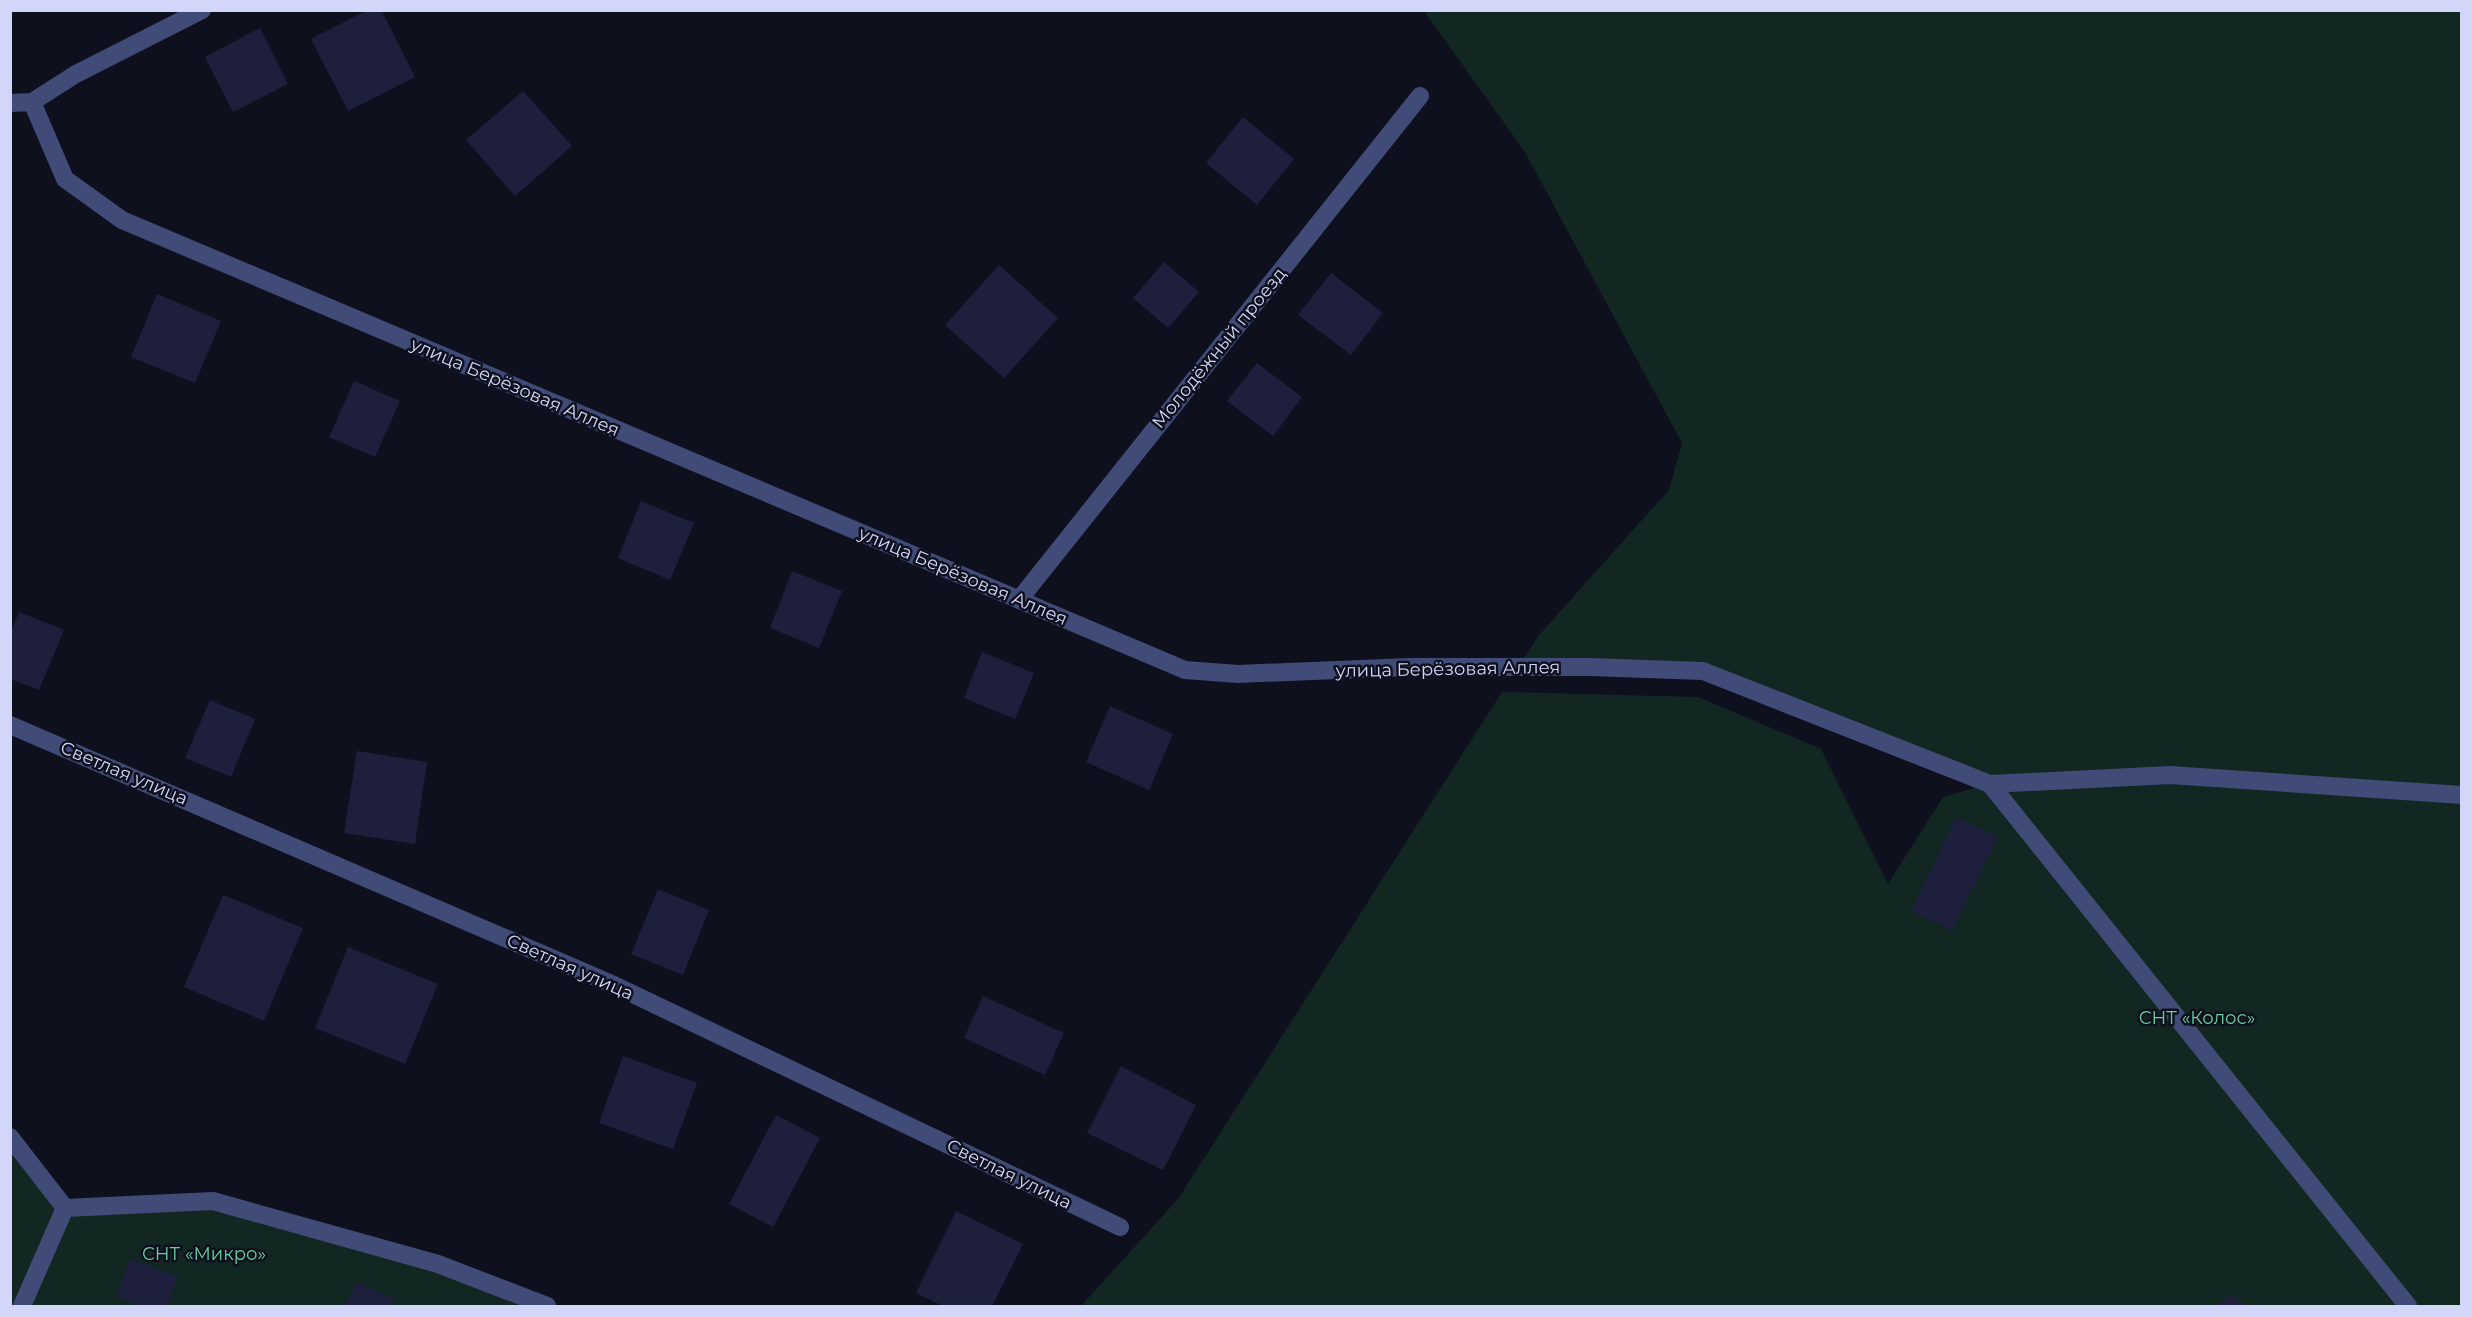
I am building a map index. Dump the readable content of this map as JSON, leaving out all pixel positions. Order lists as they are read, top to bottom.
{
  "streets": {
    "street": ["Молодёжный проезд", "улица Берёзовая Аллея", "Светлая улица"]
  },
  "crossings": [
    ["Молодёжный проезд", "улица Берёзовая Аллея"]
  ],
  "parks": ["СНТ «Колос»", "СНТ «Микро»"]
}
